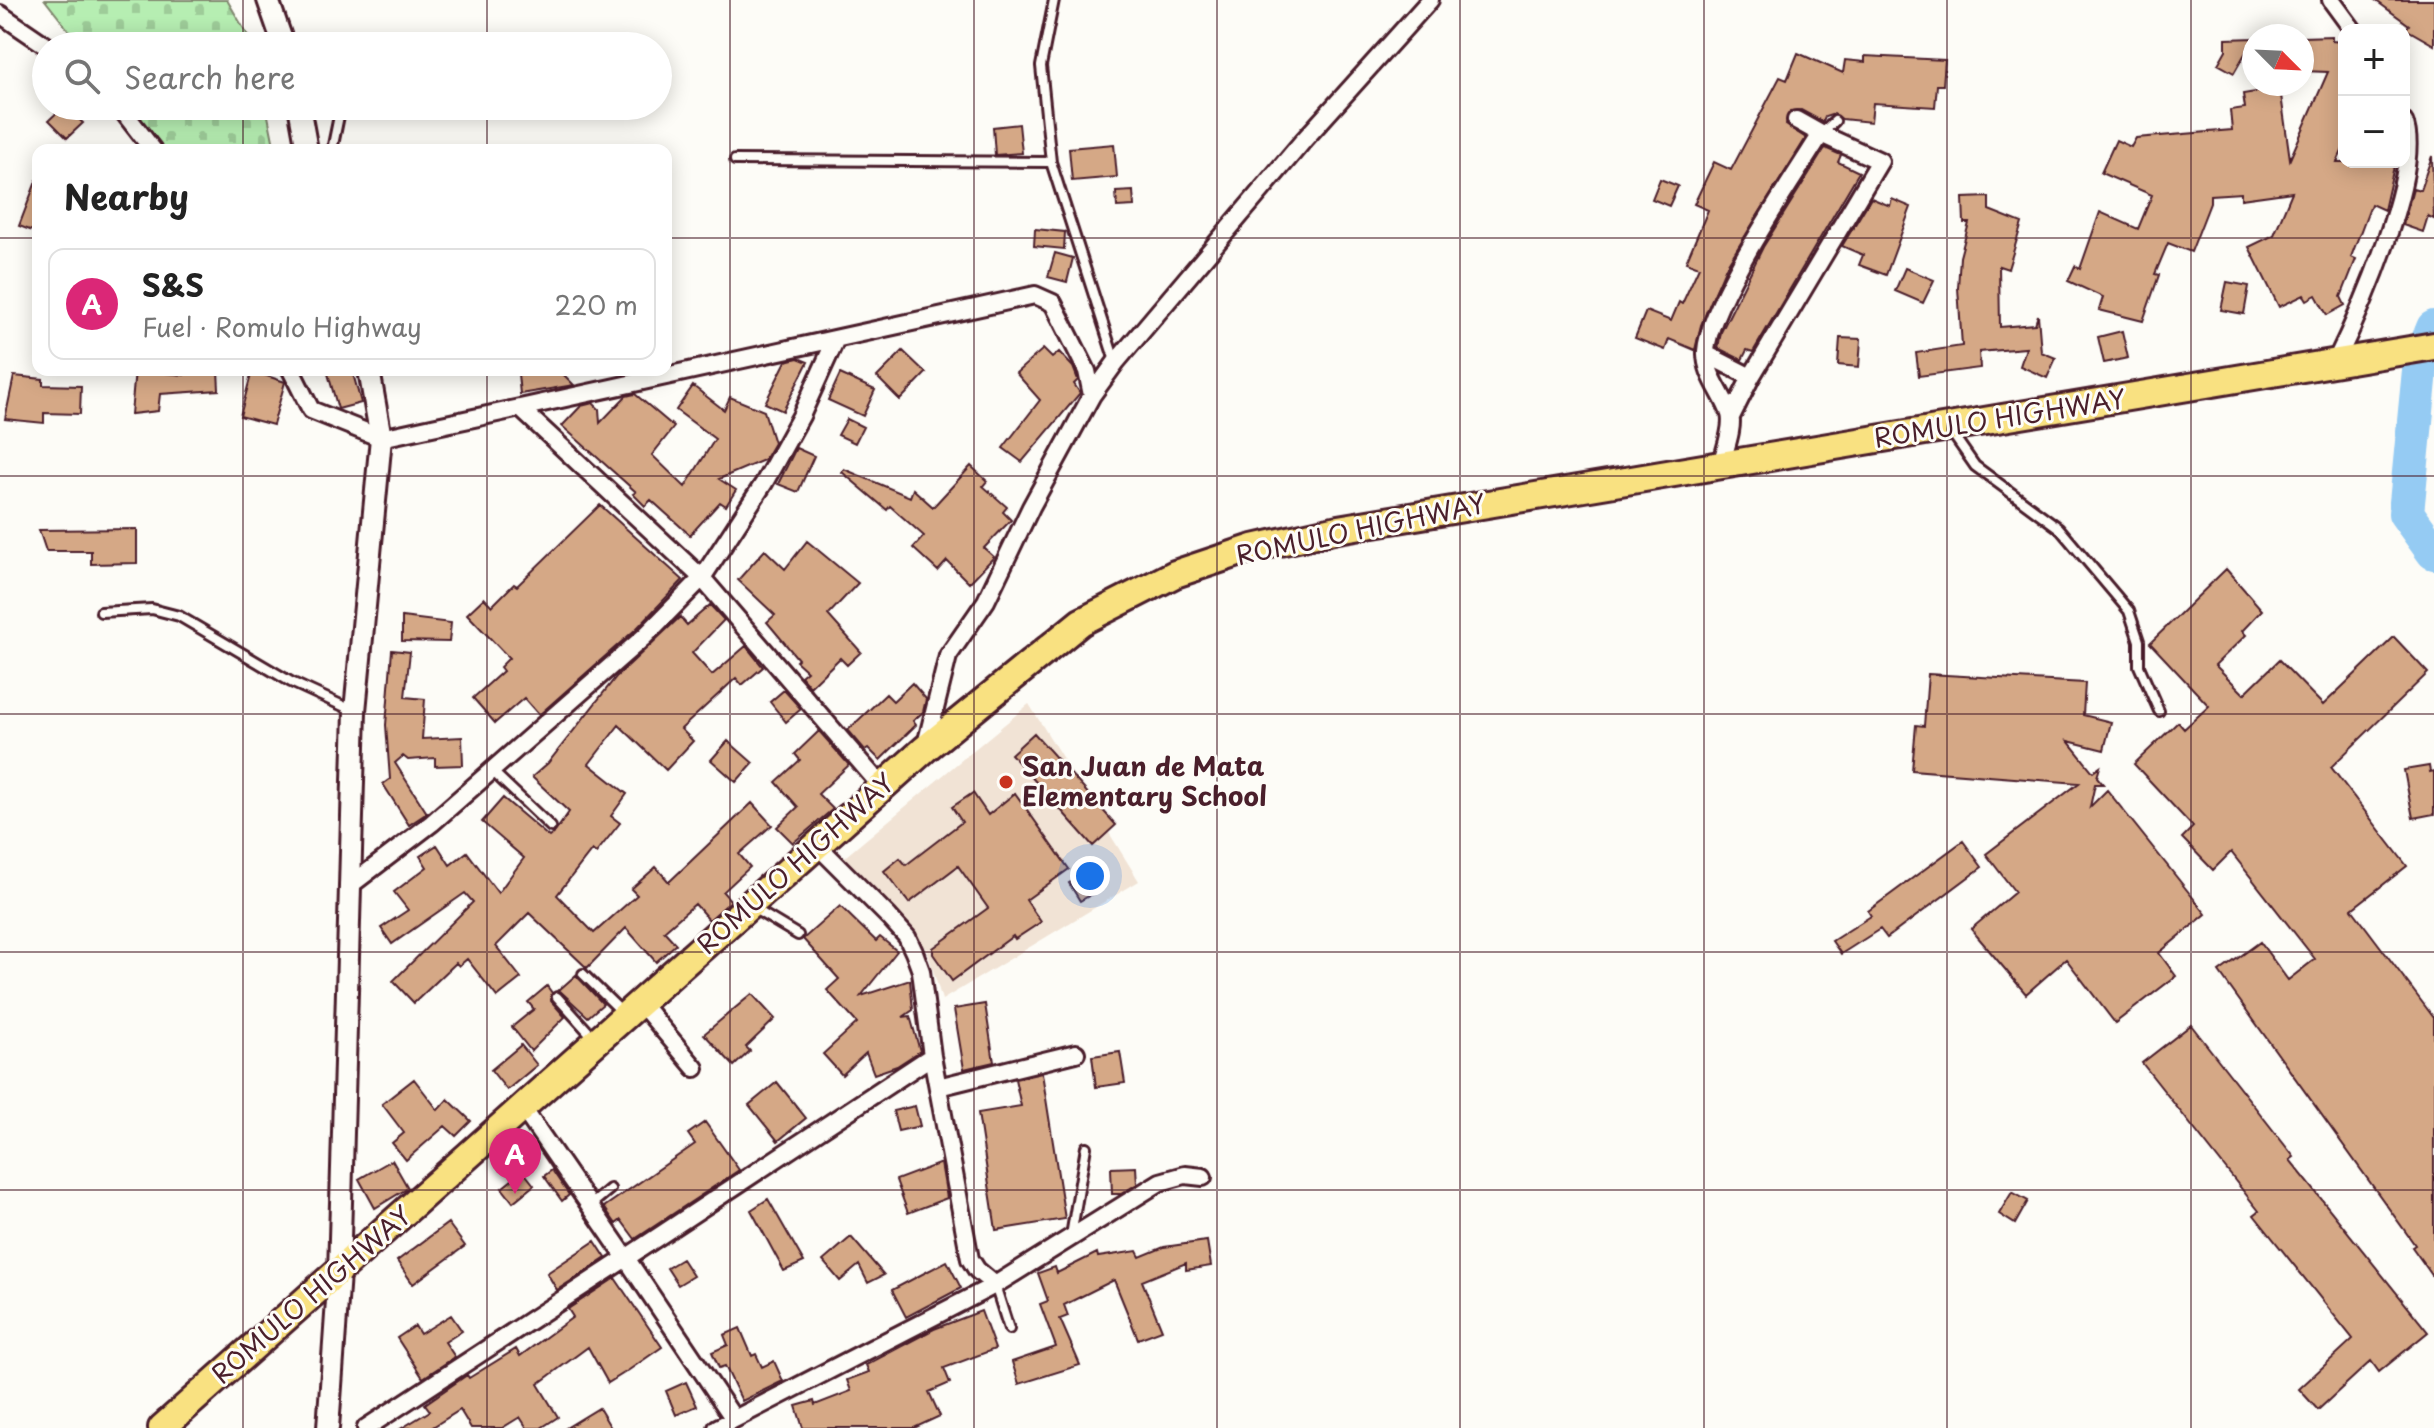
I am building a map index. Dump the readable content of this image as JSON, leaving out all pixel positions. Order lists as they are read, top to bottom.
{
  "streets": {
    "highway": ["ROMULO HIGHWAY"]
  },
  "places": ["San Juan de Mata Elementary School"],
  "north": "bottom right",
  "page": {
    "map_buttons": ["+", "−"],
    "search": "Search here",
    "heading": "Nearby",
    "list": [
      {
        "mark": "A",
        "name": "S&S",
        "note": "Fuel · Romulo Highway",
        "value": "220 m"
      }
    ],
    "pins": "A"
  }
}
